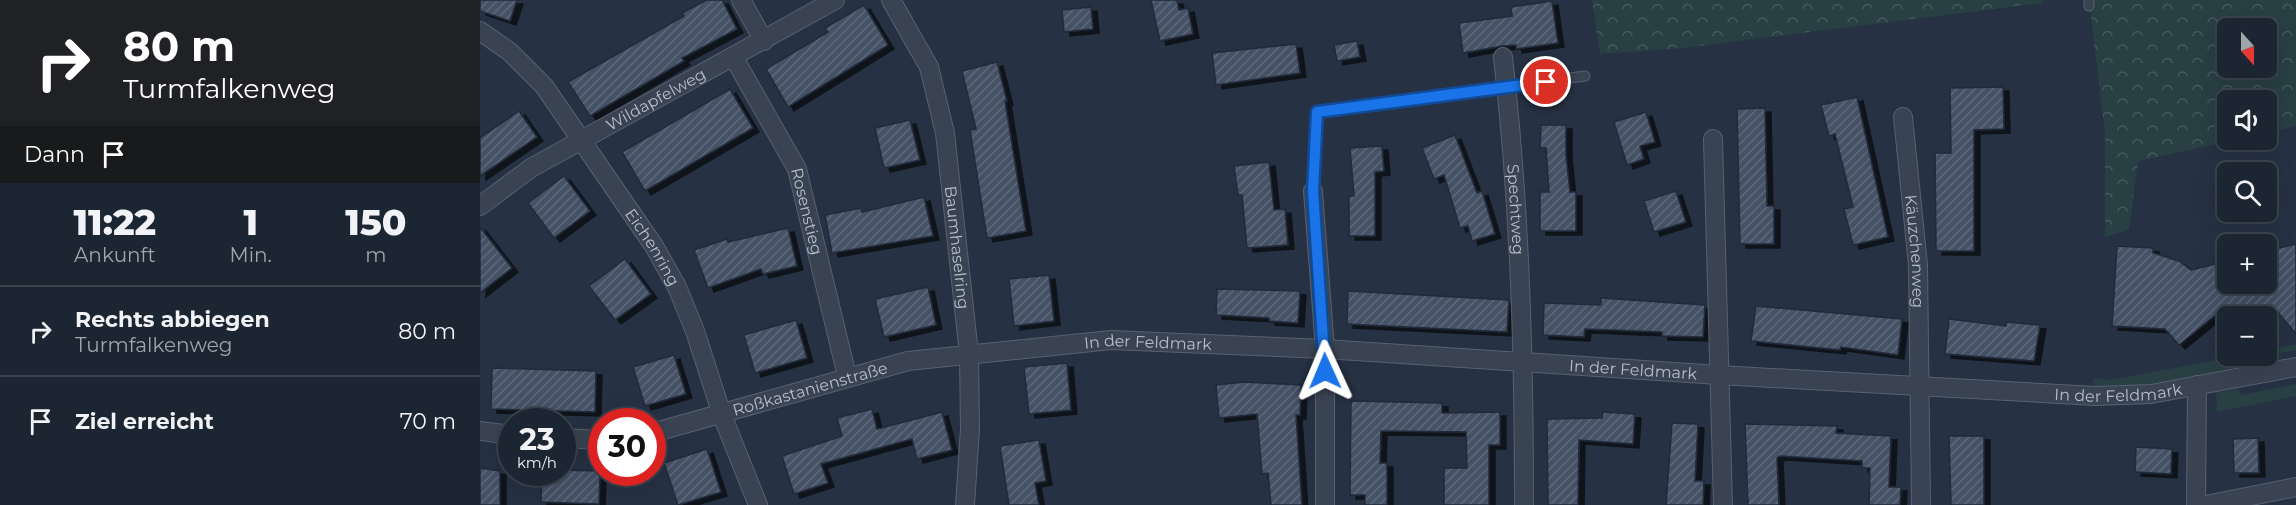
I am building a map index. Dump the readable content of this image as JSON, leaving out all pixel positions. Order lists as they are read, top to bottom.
{
  "streets": {
    "street": [
      "Wildapfelweg",
      "Spechtweg",
      "Rosenstieg",
      "Baumhaselring",
      "Eichenring",
      "Käuzchenweg",
      "In der Feldmark",
      "Roßkastanienstraße"
    ]
  },
  "crossings": [
    ["Wildapfelweg", "Rosenstieg"],
    ["Wildapfelweg", "Eichenring"],
    ["Spechtweg", "In der Feldmark"],
    ["Rosenstieg", "Roßkastanienstraße"],
    ["Baumhaselring", "In der Feldmark"],
    ["Baumhaselring", "Roßkastanienstraße"],
    ["Eichenring", "Roßkastanienstraße"],
    ["Käuzchenweg", "In der Feldmark"],
    ["In der Feldmark", "Roßkastanienstraße"]
  ],
  "north": "bottom",
  "page": {
    "turn": ["80 m", "Turmfalkenweg"],
    "map_buttons": ["+", "−"],
    "then": "Dann",
    "eta": [
      "11:22",
      "Ankunft",
      "1",
      "Min.",
      "150",
      "m"
    ],
    "list": [
      {
        "name": "Rechts abbiegen",
        "note": "Turmfalkenweg",
        "value": "80 m"
      },
      {
        "name": "Ziel erreicht",
        "value": "70 m"
      }
    ],
    "speed": "23 km/h",
    "limit": "30"
  }
}
